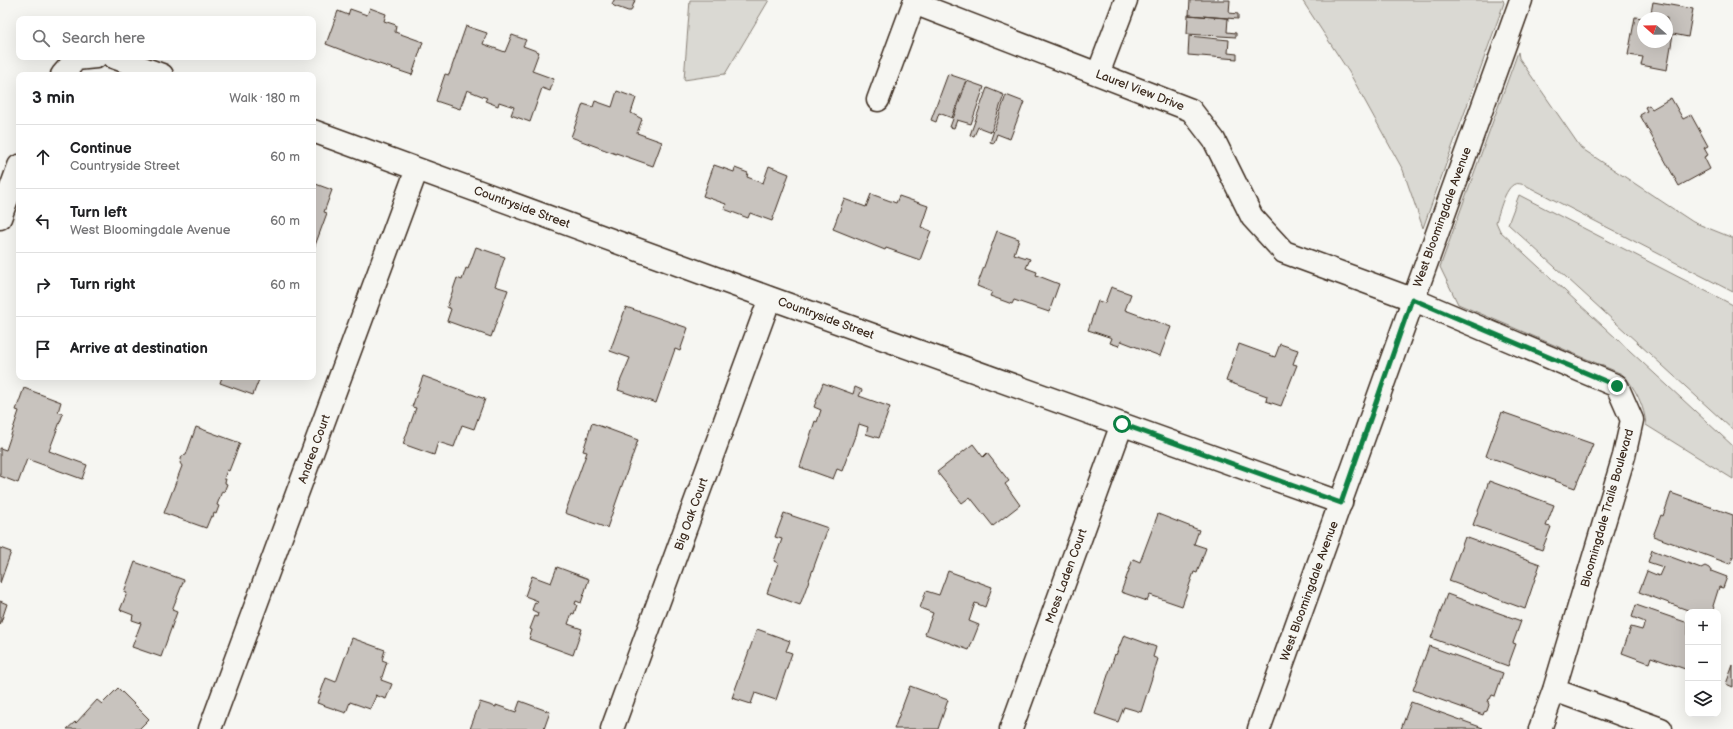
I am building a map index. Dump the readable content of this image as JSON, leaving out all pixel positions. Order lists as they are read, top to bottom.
{
  "streets": {
    "street": [
      "Laurel View Drive",
      "Countryside Street",
      "West Bloomingdale Avenue",
      "Andrea Court",
      "Bloomingdale Trails Boulevard",
      "Big Oak Court",
      "Moss Laden Court"
    ]
  },
  "crossings": [
    ["Laurel View Drive", "West Bloomingdale Avenue"],
    ["Laurel View Drive", "Bloomingdale Trails Boulevard"],
    ["Countryside Street", "West Bloomingdale Avenue"],
    ["Countryside Street", "Andrea Court"],
    ["Countryside Street", "Big Oak Court"],
    ["Countryside Street", "Moss Laden Court"],
    ["West Bloomingdale Avenue", "Bloomingdale Trails Boulevard"]
  ],
  "north": "left",
  "page": {
    "search": "Search here",
    "heading": ["3 min", "Walk · 180 m"],
    "list": [
      ["Continue", "Countryside Street", "60 m"],
      ["Turn left", "West Bloomingdale Avenue", "60 m"],
      ["Turn right", "60 m"],
      "Arrive at destination"
    ],
    "map_buttons": ["+", "−"]
  }
}
